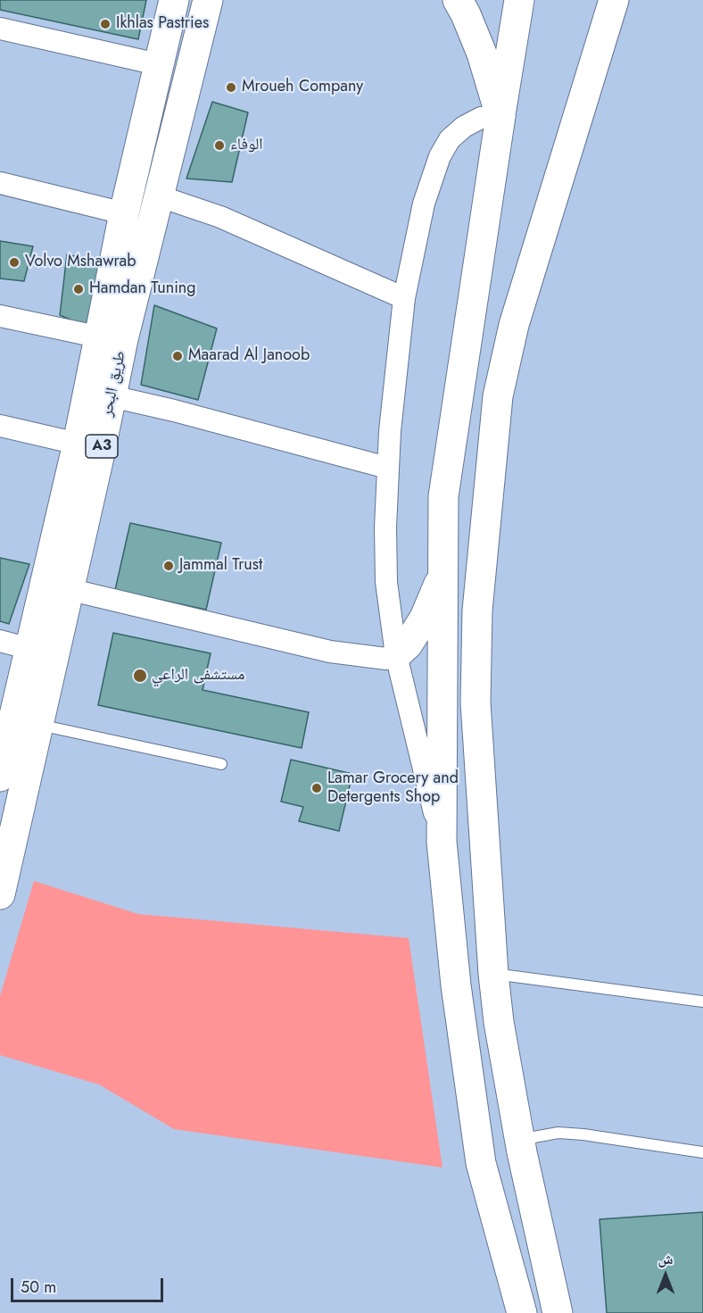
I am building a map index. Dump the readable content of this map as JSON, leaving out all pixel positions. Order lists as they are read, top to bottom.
{
  "streets": {
    "main road": ["طريق البحر", "A3"]
  },
  "places": [
    "Ikhlas Pastries",
    "Mroueh Company",
    "الوفاء",
    "Volvo Mshawrab",
    "Hamdan Tuning",
    "Maarad Al Janoob",
    "Jammal Trust",
    "مستشفى الراعي",
    "Lamar Grocery and Detergents Shop"
  ],
  "scale_bar": "50 m",
  "north": "top"
}
